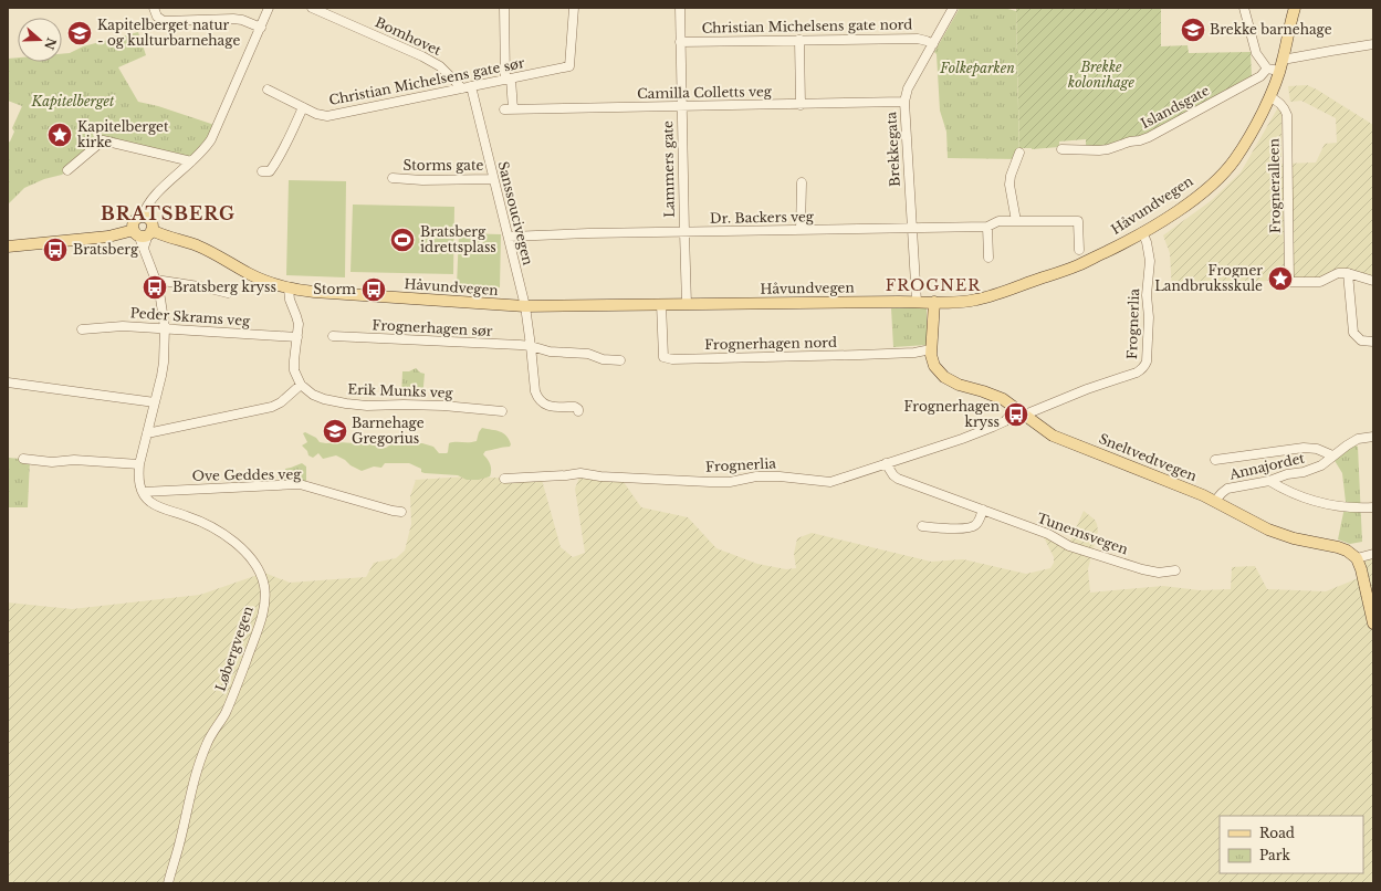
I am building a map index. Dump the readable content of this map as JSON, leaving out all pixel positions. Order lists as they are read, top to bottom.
{
  "streets": {
    "main road": ["Håvundvegen", "Sneltvedtvegen"],
    "street": [
      "Christian Michelsens gate nord",
      "Bomhovet",
      "Christian Michelsens gate sør",
      "Camilla Colletts veg",
      "Islandsgate",
      "Brekkegata",
      "Storms gate",
      "Lammers gate",
      "Frogneralleen",
      "Sanssoucivegen",
      "Dr. Backers veg",
      "Peder Skrams veg",
      "Frognerlia",
      "Frognerhagen sør",
      "Frognerhagen nord",
      "Erik Munks veg",
      "Annajordet",
      "Ove Geddes veg",
      "Tunemsvegen",
      "Løbergvegen"
    ]
  },
  "crossings": [
    ["Christian Michelsens gate nord", "Brekkegata"],
    ["Christian Michelsens gate nord", "Lammers gate"],
    ["Bomhovet", "Christian Michelsens gate sør"],
    ["Christian Michelsens gate sør", "Camilla Colletts veg"],
    ["Christian Michelsens gate sør", "Sanssoucivegen"],
    ["Camilla Colletts veg", "Brekkegata"],
    ["Camilla Colletts veg", "Lammers gate"],
    ["Brekkegata", "Håvundvegen"],
    ["Brekkegata", "Dr. Backers veg"],
    ["Storms gate", "Sanssoucivegen"],
    ["Lammers gate", "Håvundvegen"],
    ["Lammers gate", "Dr. Backers veg"],
    ["Frogneralleen", "Håvundvegen"],
    ["Håvundvegen", "Sanssoucivegen"],
    ["Håvundvegen", "Frognerlia"],
    ["Håvundvegen", "Frognerhagen nord"],
    ["Håvundvegen", "Sneltvedtvegen"],
    ["Sanssoucivegen", "Dr. Backers veg"],
    ["Sanssoucivegen", "Frognerhagen sør"],
    ["Frognerlia", "Sneltvedtvegen"],
    ["Frognerlia", "Tunemsvegen"],
    ["Frognerhagen nord", "Sneltvedtvegen"],
    ["Sneltvedtvegen", "Annajordet"],
    ["Ove Geddes veg", "Løbergvegen"]
  ],
  "districts": ["BRATSBERG", "FROGNER"],
  "parks": ["Brekke kolonihage", "Folkeparken", "Kapitelberget"],
  "places": {
    "school or university": ["Brekke barnehage", "Kapitelberget natur - og kulturbarnehage", "Barnehage Gregorius"],
    "place": ["Kapitelberget kirke", "Frogner Landbruksskule"],
    "sports": ["Bratsberg idrettsplass"],
    "bus stop": [
      "Bratsberg",
      "Bratsberg kryss",
      "Storm",
      "Frognerhagen kryss"
    ]
  },
  "legend": ["Road", "Park"],
  "north": "right"
}
